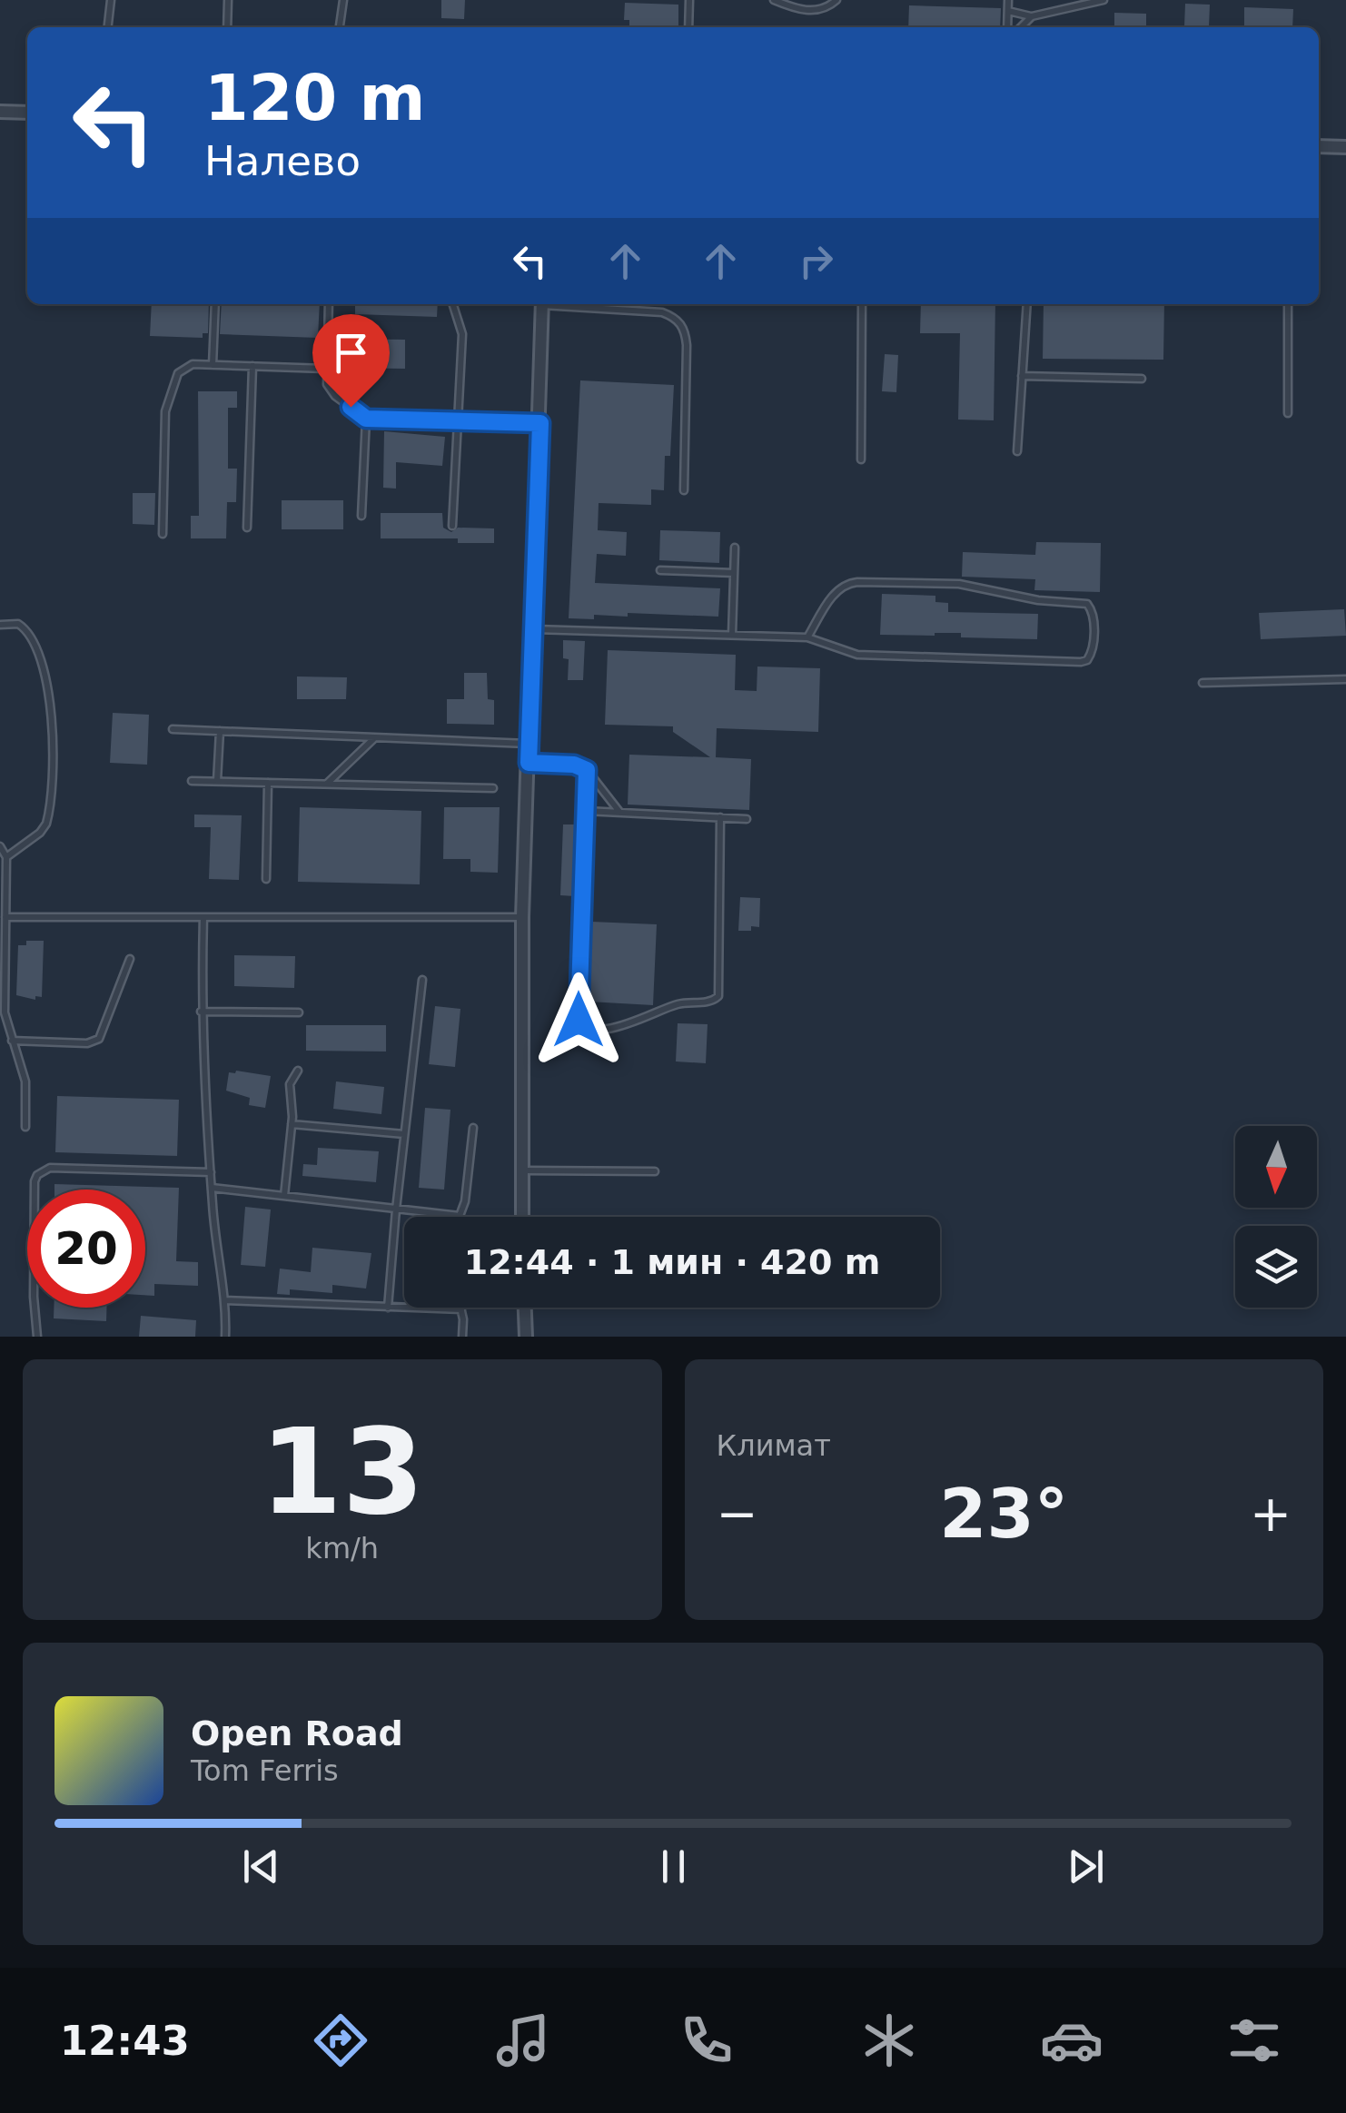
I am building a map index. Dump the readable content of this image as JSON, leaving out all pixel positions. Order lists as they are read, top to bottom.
{
  "north": "bottom",
  "page": {
    "turn": ["120 m", "Налево"],
    "limit": "20",
    "trip": "12:44 · 1 мин · 420 m",
    "tile": [
      ["13", "km/h"],
      "Климат"
    ],
    "heat": ["−", "23°", "+"],
    "song": ["Open Road", "Tom Ferris"],
    "tabs": "12:43"
  }
}
